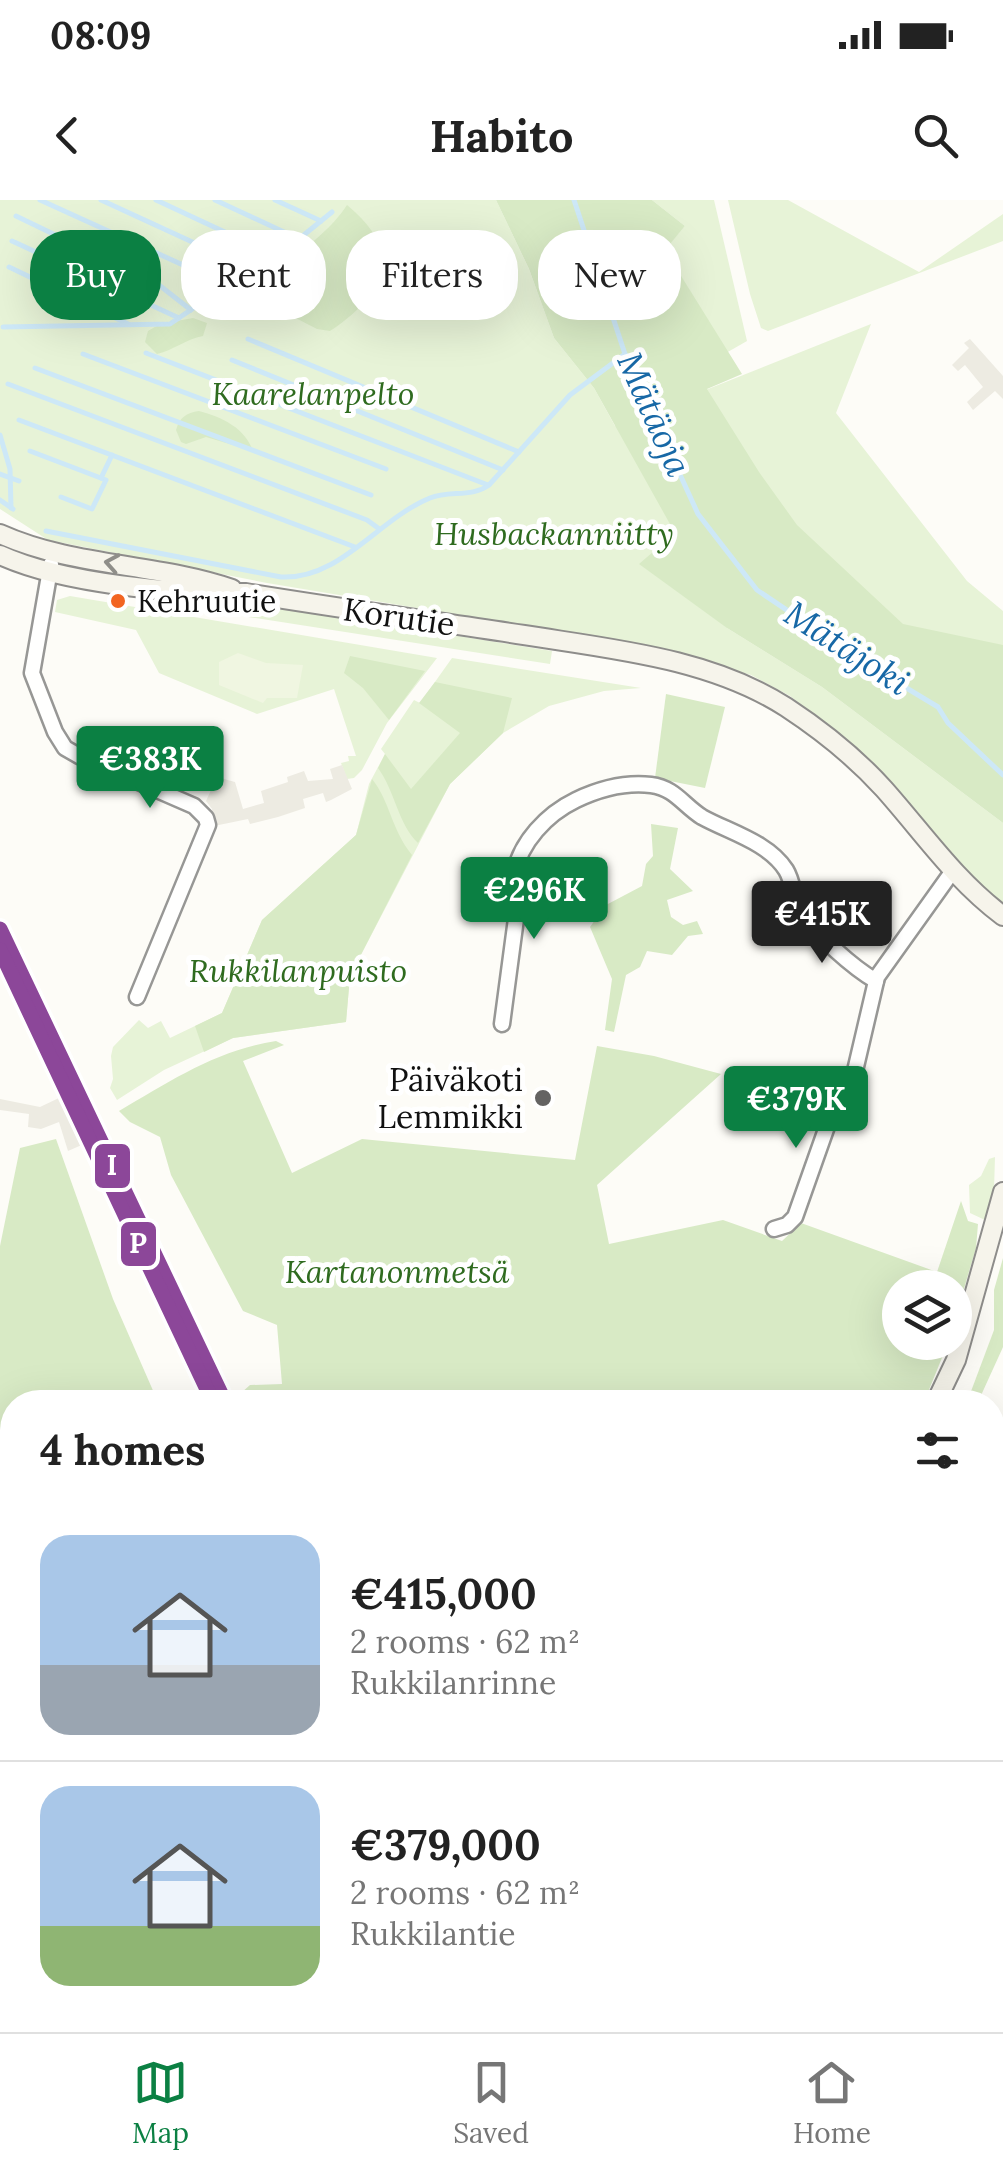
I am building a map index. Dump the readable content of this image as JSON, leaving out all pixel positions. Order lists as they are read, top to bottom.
{
  "streets": {
    "street": ["Korutie"]
  },
  "water": ["Mätäoja", "Mätäjoki"],
  "parks": [
    "Kaarelanpelto",
    "Husbackanniitty",
    "Rukkilanpuisto",
    "Kartanonmetsä"
  ],
  "places": ["Kehruutie", "Päiväkoti Lemmikki"],
  "lines": ["transit line I", "transit line P"],
  "page": {
    "status": "08:09",
    "header": "Habito",
    "chip": [
      "Buy",
      "Rent",
      "Filters",
      "New"
    ],
    "price": [
      "€383K",
      "€296K",
      "€415K",
      "€379K"
    ],
    "heading": "4 homes",
    "list": [
      {
        "name": "€415,000",
        "note": "2 rooms · 62 m² · Rukkilanrinne"
      },
      {
        "name": "€379,000",
        "note": "2 rooms · 62 m² · Rukkilantie"
      }
    ],
    "tabs": ["Map", "Saved", "Home"]
  }
}
